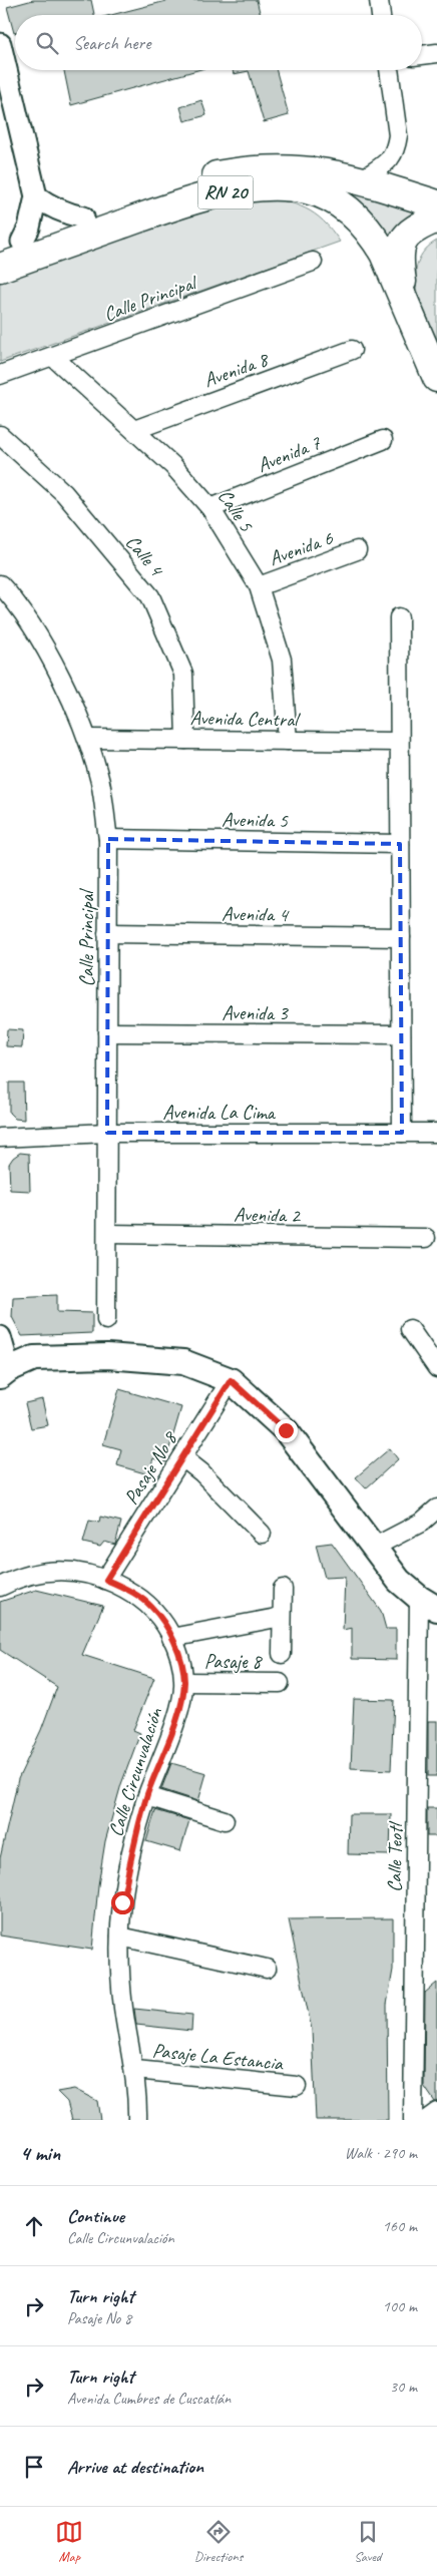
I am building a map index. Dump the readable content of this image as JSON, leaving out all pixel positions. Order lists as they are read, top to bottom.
{
  "streets": {
    "highway": ["RN 20"],
    "street": [
      "Calle Principal",
      "Avenida 8",
      "Avenida 7",
      "Calle 5",
      "Avenida 6",
      "Calle 4",
      "Avenida Central",
      "Avenida 5",
      "Avenida 4",
      "Avenida 3",
      "Avenida La Cima",
      "Avenida 2",
      "Pasaje No 8",
      "Pasaje 8",
      "Calle Circunvalación",
      "Calle Teotl",
      "Pasaje La Estancia"
    ]
  },
  "crossings": [
    ["Calle Principal", "Calle 5"],
    ["Calle Principal", "Avenida Central"],
    ["Calle Principal", "Avenida 5"],
    ["Calle Principal", "Avenida 4"],
    ["Calle Principal", "Avenida 3"],
    ["Calle Principal", "Avenida La Cima"],
    ["Calle Principal", "Avenida 2"],
    ["Avenida 8", "Calle 5"],
    ["Avenida 7", "Calle 5"],
    ["Calle 5", "Avenida 6"],
    ["Calle 5", "Avenida Central"],
    ["Calle 4", "Avenida Central"],
    ["Pasaje No 8", "Calle Circunvalación"],
    ["Pasaje 8", "Calle Circunvalación"],
    ["Calle Circunvalación", "Pasaje La Estancia"]
  ],
  "page": {
    "search": "Search here",
    "heading": ["4 min", "Walk · 290 m"],
    "list": [
      ["Continue", "Calle Circunvalación", "160 m"],
      ["Turn right", "Pasaje No 8", "100 m"],
      ["Turn right", "Avenida Cumbres de Cuscatlán", "30 m"],
      "Arrive at destination"
    ],
    "nav": ["Map", "Directions", "Saved"]
  }
}
